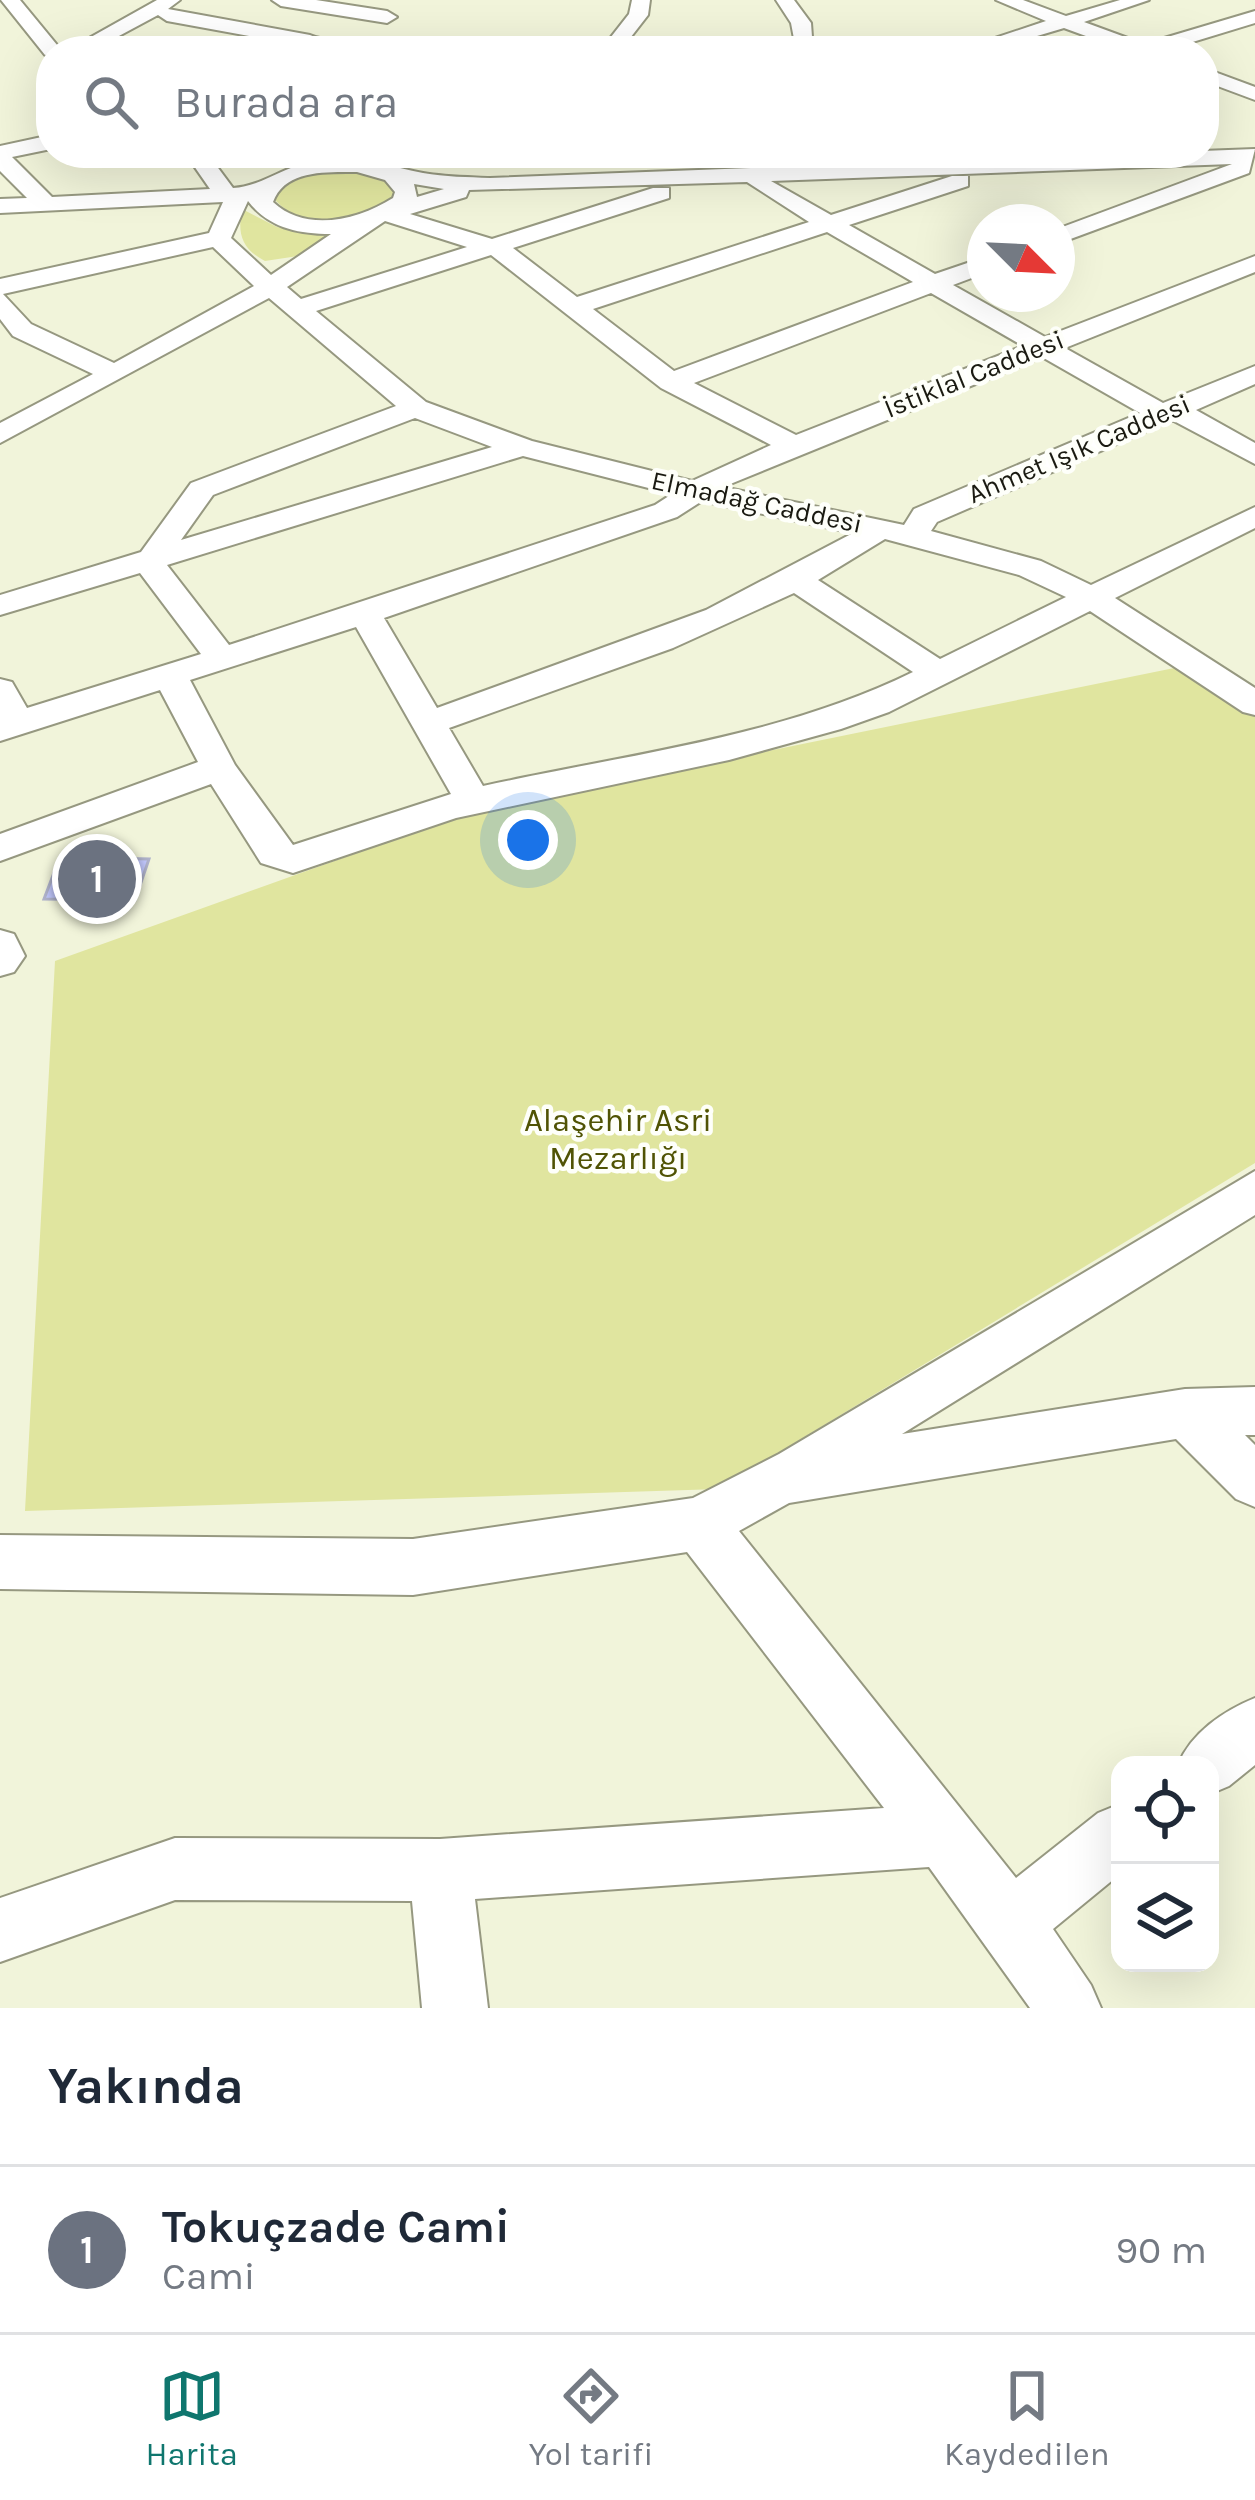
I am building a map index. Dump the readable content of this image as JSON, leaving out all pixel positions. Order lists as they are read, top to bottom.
{
  "streets": {
    "street": ["İstiklal Caddesi", "Ahmet Işık Caddesi", "Elmadağ Caddesi"]
  },
  "crossings": [
    ["İstiklal Caddesi", "Elmadağ Caddesi"],
    ["Ahmet Işık Caddesi", "Elmadağ Caddesi"]
  ],
  "parks": ["Alaşehir Asri Mezarlığı"],
  "north": "bottom right",
  "page": {
    "search": "Burada ara",
    "pins": "1",
    "heading": "Yakında",
    "list": [
      {
        "mark": "1",
        "name": "Tokuçzade Cami",
        "note": "Cami",
        "value": "90 m"
      }
    ],
    "nav": ["Harita", "Yol tarifi", "Kaydedilen"]
  }
}
